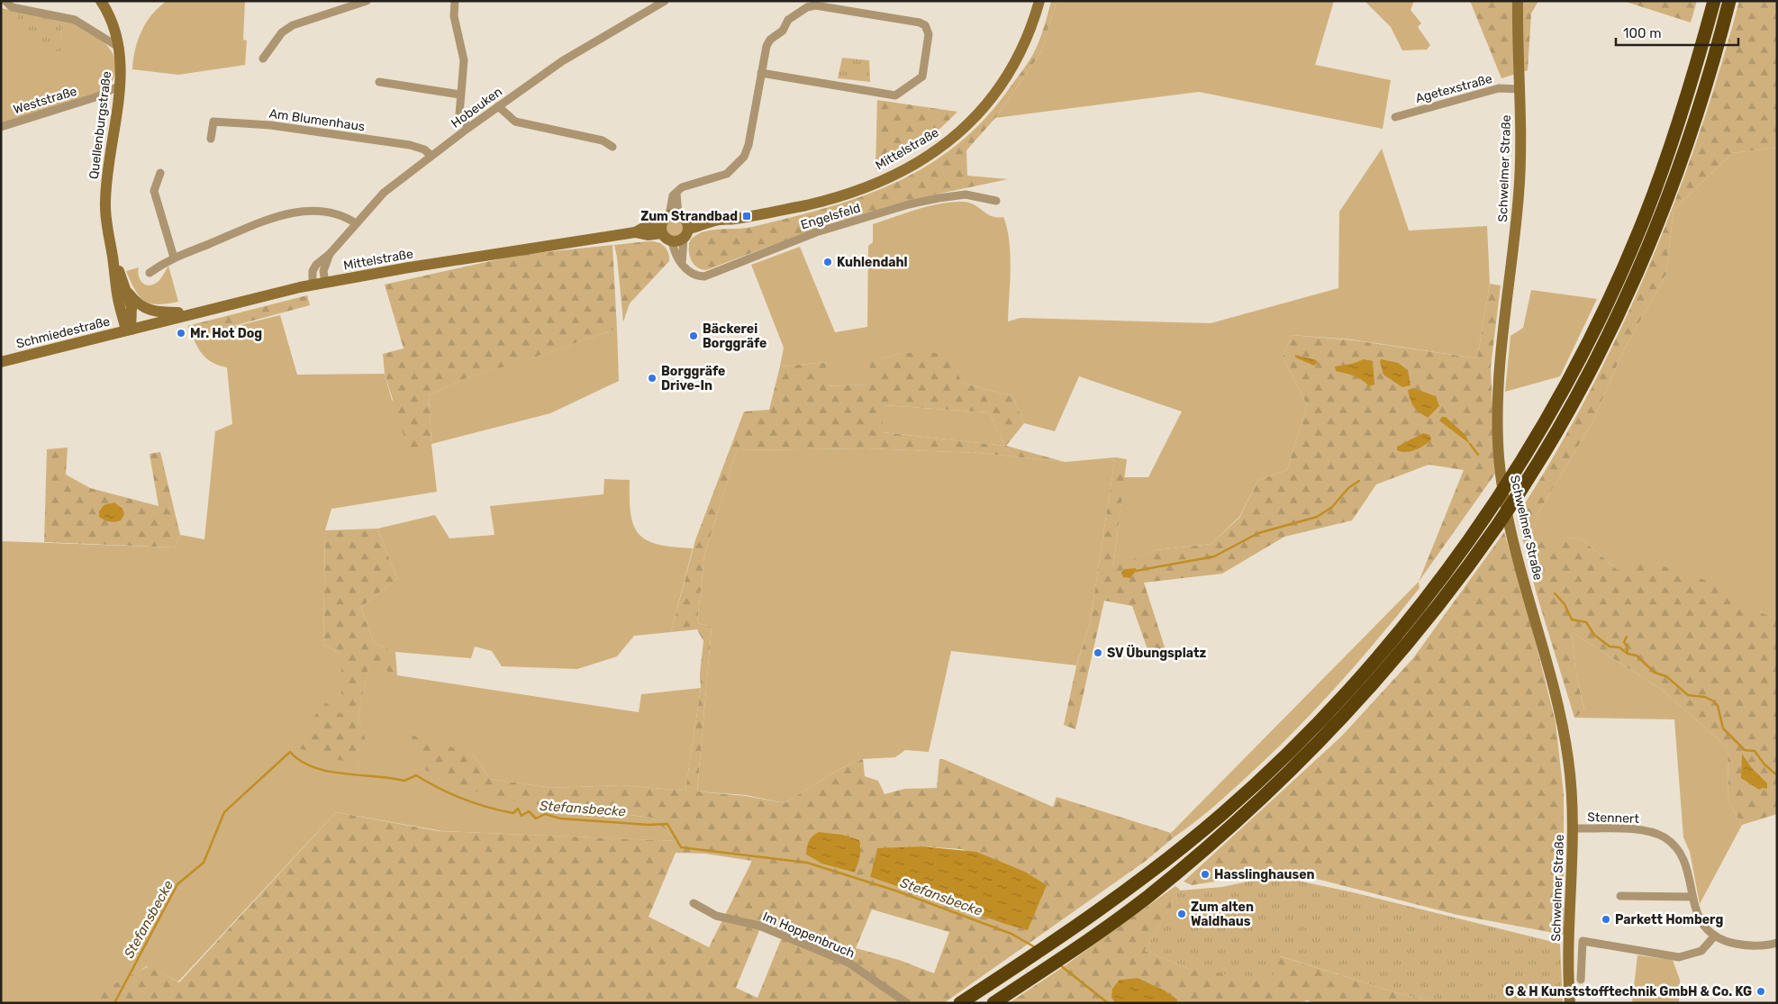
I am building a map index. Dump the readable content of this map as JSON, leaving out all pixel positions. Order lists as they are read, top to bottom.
{
  "streets": {
    "main road": [
      "Quellenburgstraße",
      "Mittelstraße",
      "Schwelmer Straße",
      "Schmiedestraße"
    ],
    "street": [
      "Agetexstraße",
      "Weststraße",
      "Hobeuken",
      "Am Blumenhaus",
      "Engelsfeld",
      "Stennert",
      "Im Hoppenbruch"
    ]
  },
  "crossings": [
    ["Agetexstraße", "Schwelmer Straße"],
    ["Weststraße", "Quellenburgstraße"],
    ["Hobeuken", "Am Blumenhaus"],
    ["Hobeuken", "Mittelstraße"],
    ["Quellenburgstraße", "Mittelstraße"],
    ["Quellenburgstraße", "Schmiedestraße"],
    ["Mittelstraße", "Engelsfeld"],
    ["Mittelstraße", "Schmiedestraße"],
    ["Schwelmer Straße", "Stennert"]
  ],
  "water": ["Stefansbecke"],
  "places": {
    "transit": ["Zum Strandbad"],
    "other": [
      "Kuhlendahl",
      "Mr. Hot Dog",
      "Bäckerei Borggräfe",
      "Borggräfe Drive-In",
      "SV Übungsplatz",
      "Hasslinghausen",
      "Zum alten Waldhaus",
      "Parkett Homberg",
      "G & H Kunststofftechnik GmbH & Co. KG"
    ]
  },
  "scale_bar": "100 m"
}
